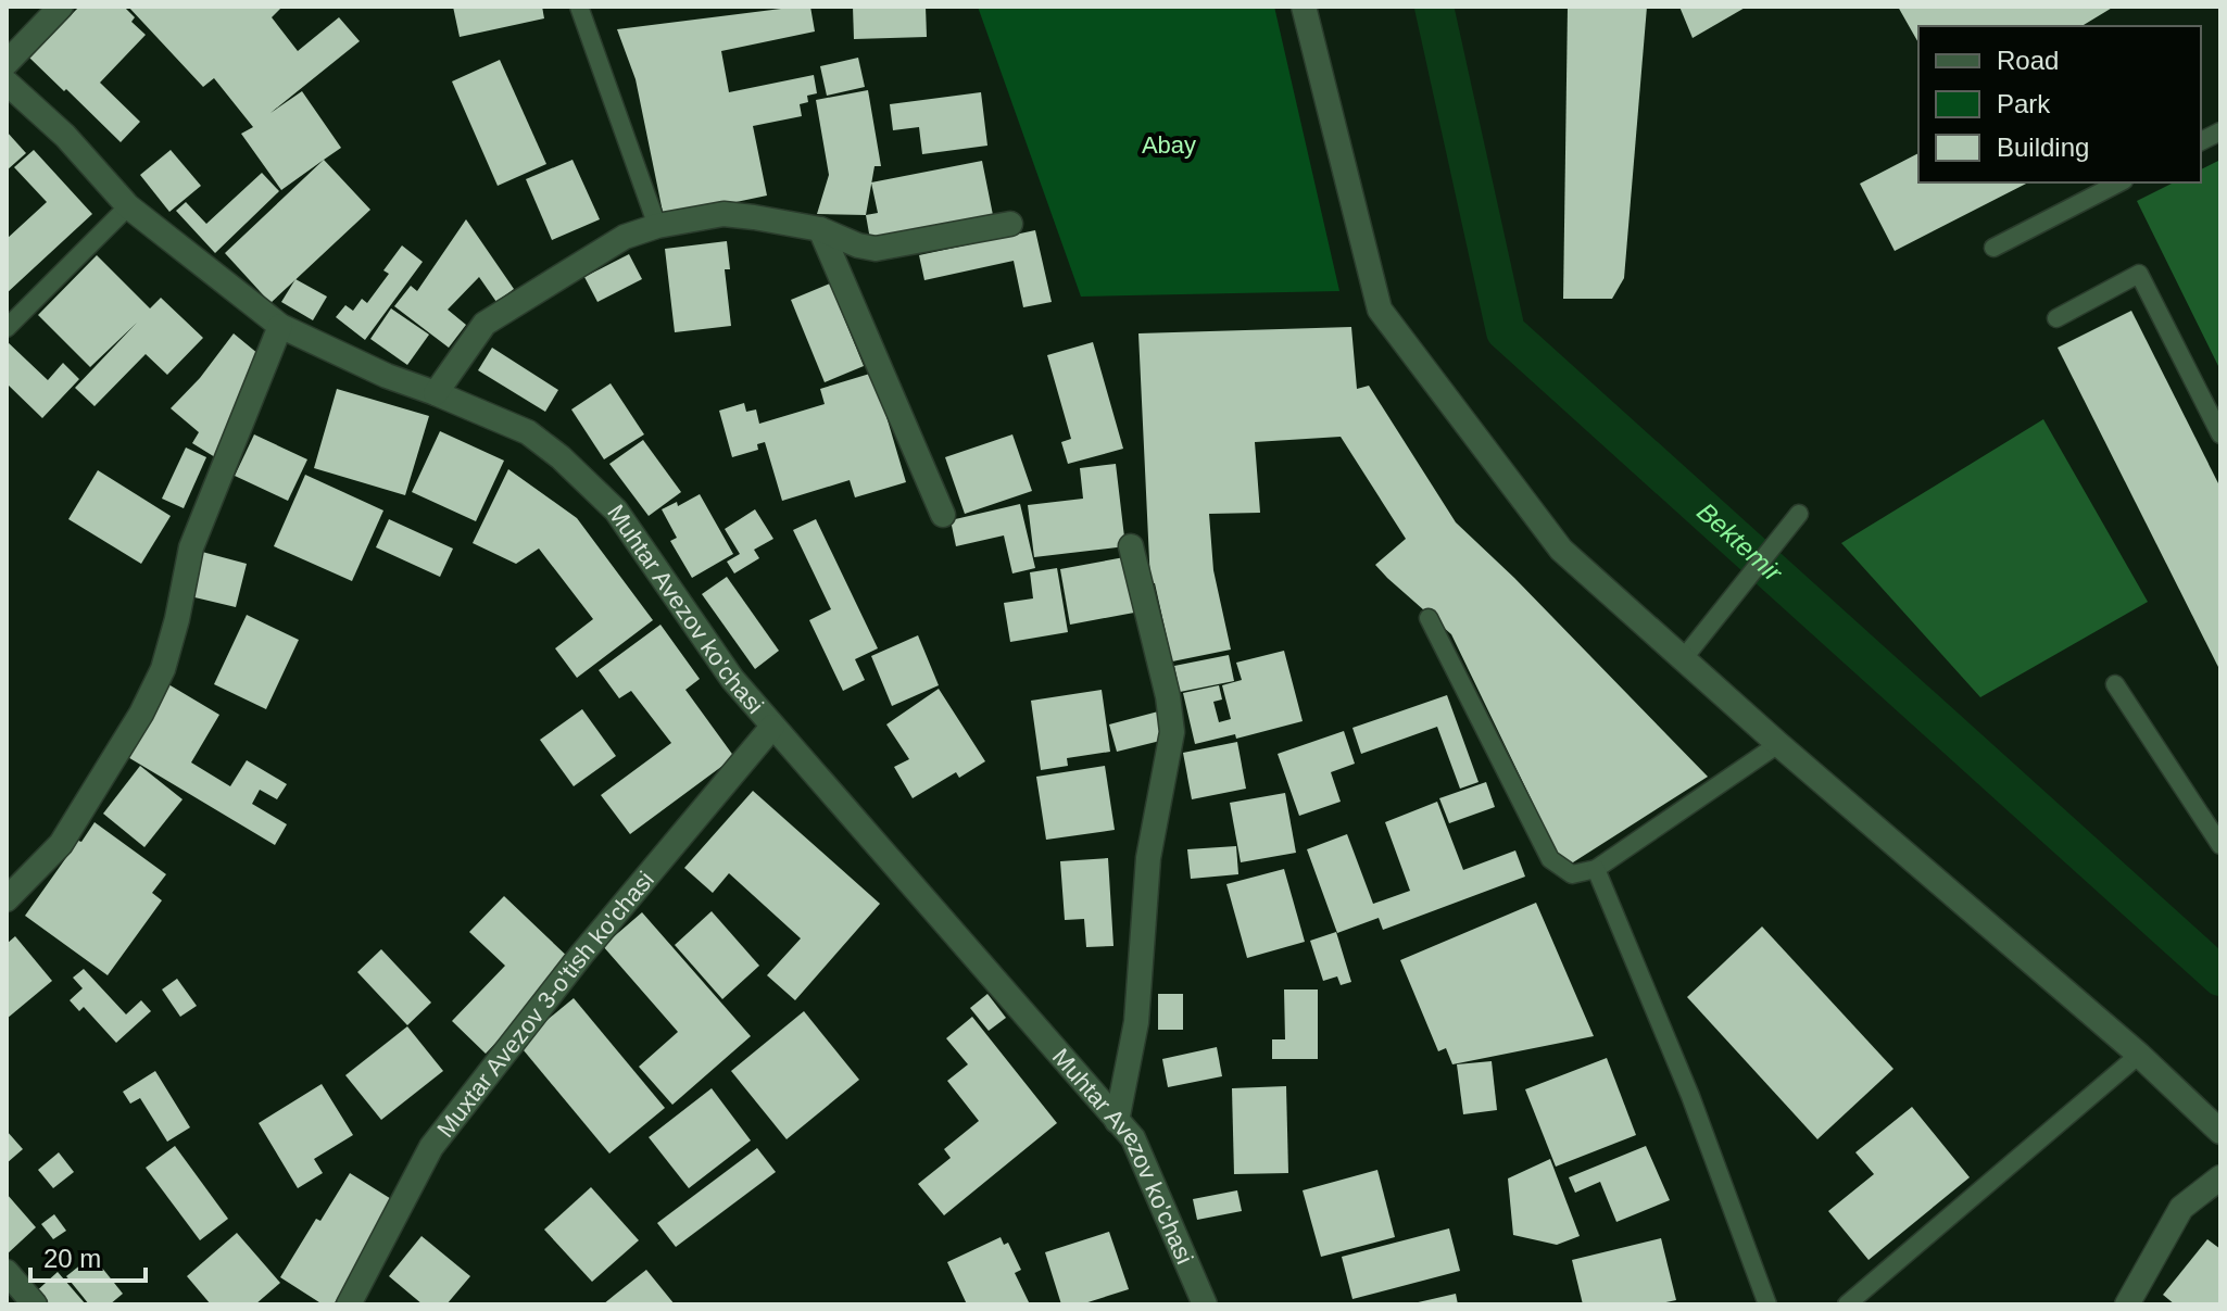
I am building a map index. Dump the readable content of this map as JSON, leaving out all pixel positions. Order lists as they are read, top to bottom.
{
  "streets": {
    "street": ["Muhtar Avezov ko'chasi", "Muxtar Avezov 3-o'tish ko'chasi"]
  },
  "crossings": [
    ["Muhtar Avezov ko'chasi", "Muxtar Avezov 3-o'tish ko'chasi"]
  ],
  "water": ["Bektemir"],
  "parks": ["Abay"],
  "legend": ["Road", "Park", "Building"],
  "scale_bar": "20 m"
}
